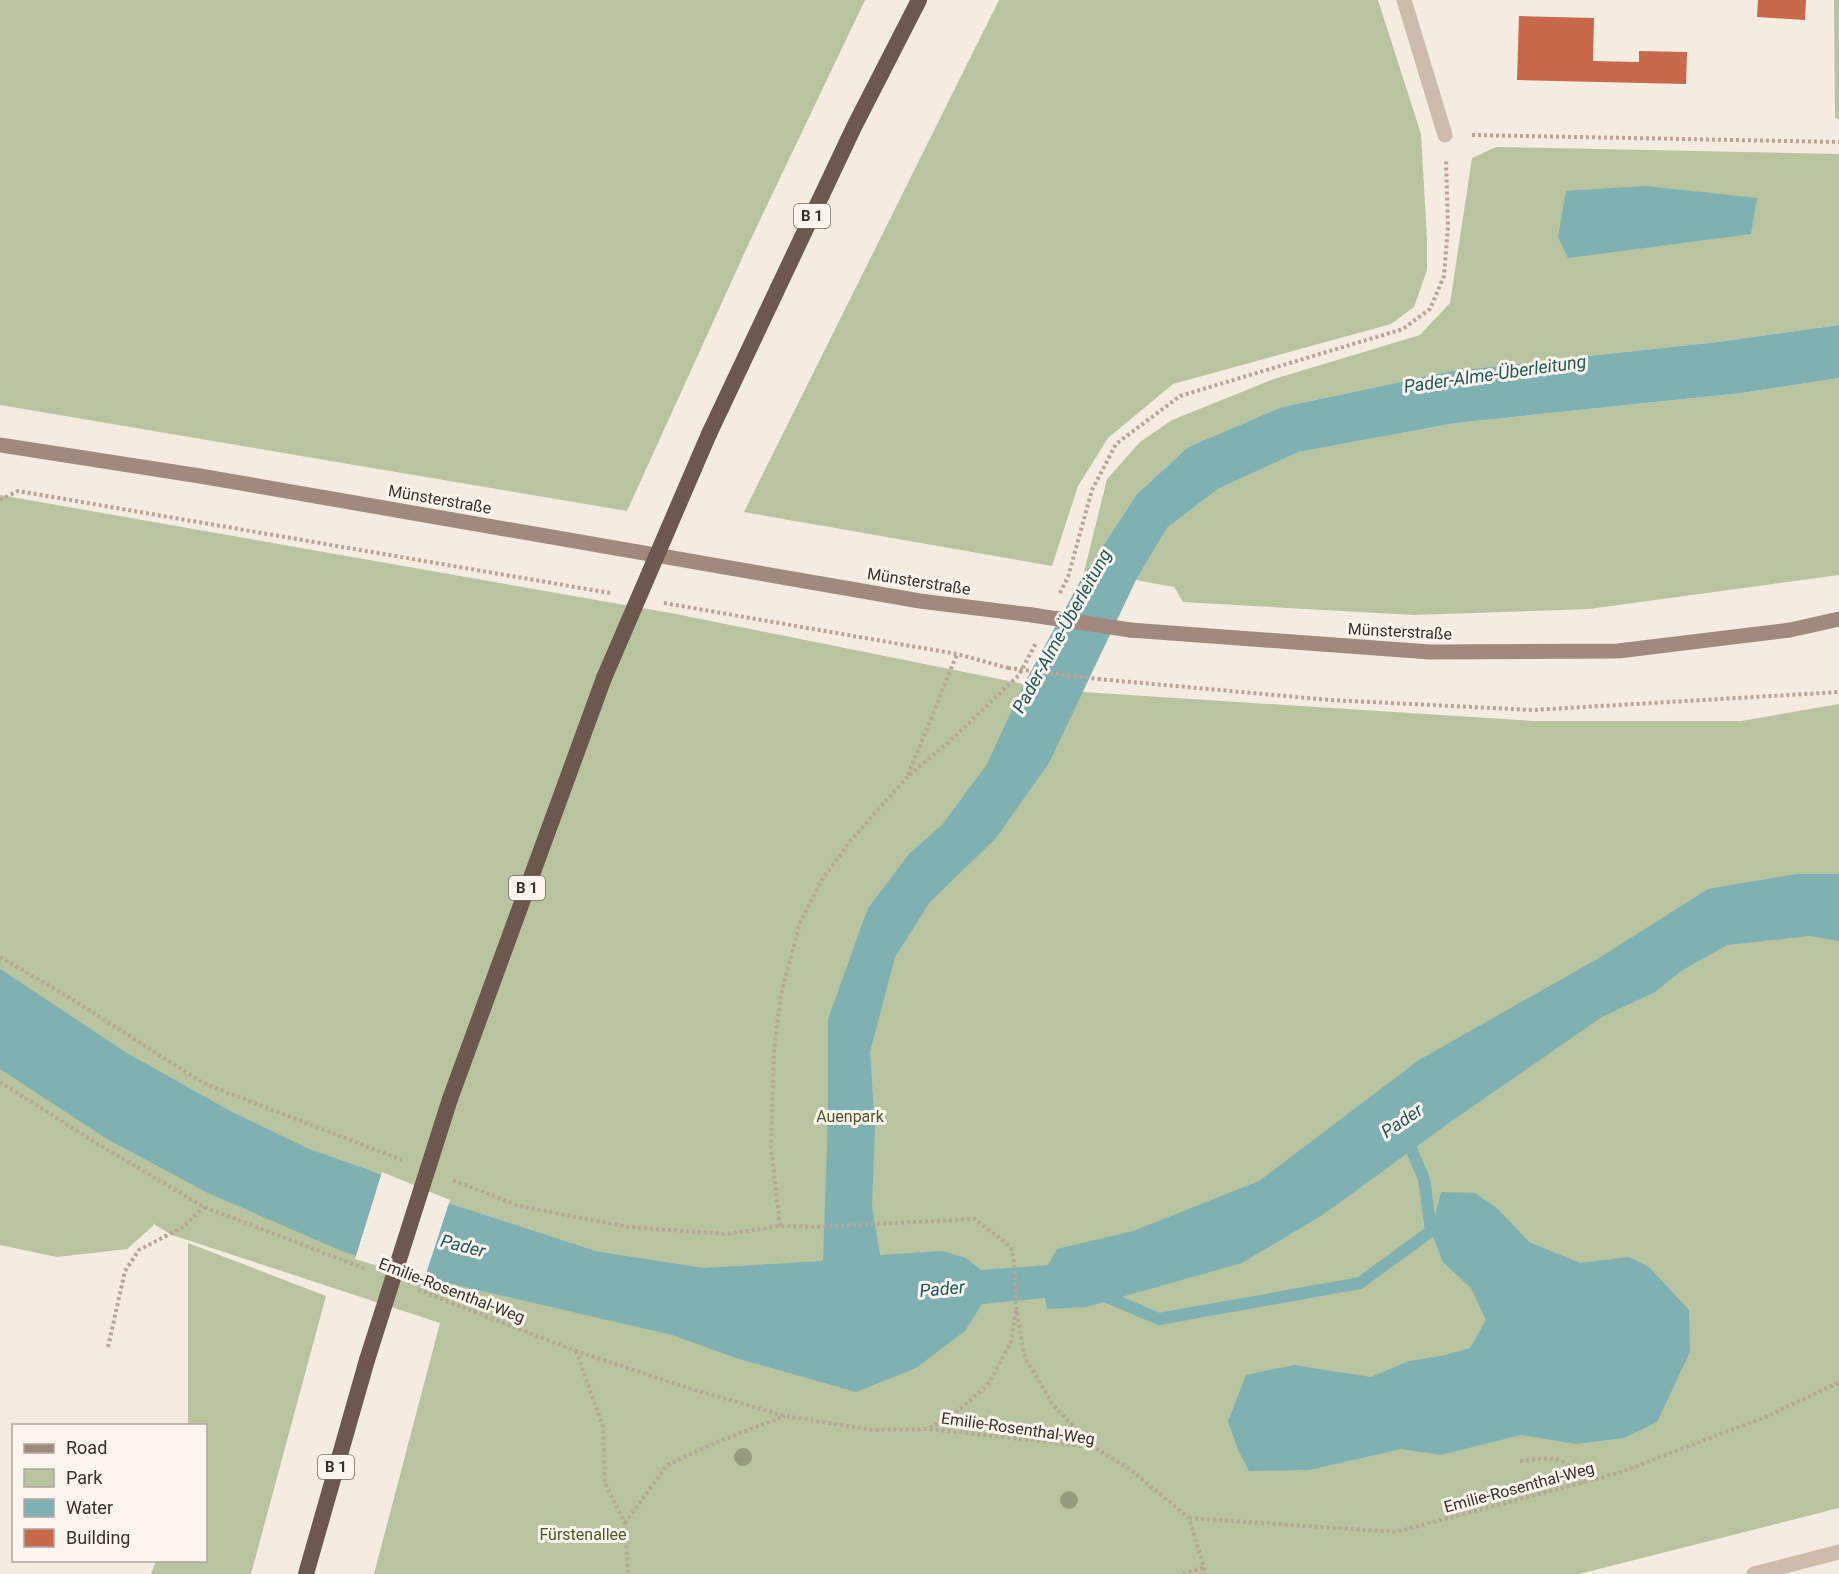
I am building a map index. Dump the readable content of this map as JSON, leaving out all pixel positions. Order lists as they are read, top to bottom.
{
  "streets": {
    "highway": ["B 1"],
    "main road": ["Münsterstraße"],
    "path": ["Emilie-Rosenthal-Weg"]
  },
  "water": ["Pader-Alme-Überleitung", "Pader"],
  "parks": ["Auenpark", "Fürstenallee"],
  "legend": [
    "Road",
    "Park",
    "Water",
    "Building"
  ]
}
